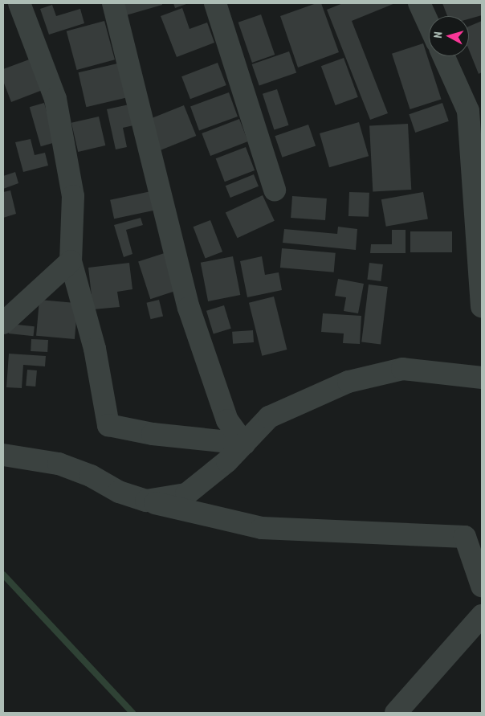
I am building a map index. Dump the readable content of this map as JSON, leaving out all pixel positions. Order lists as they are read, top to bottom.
{
  "north": "left"
}
